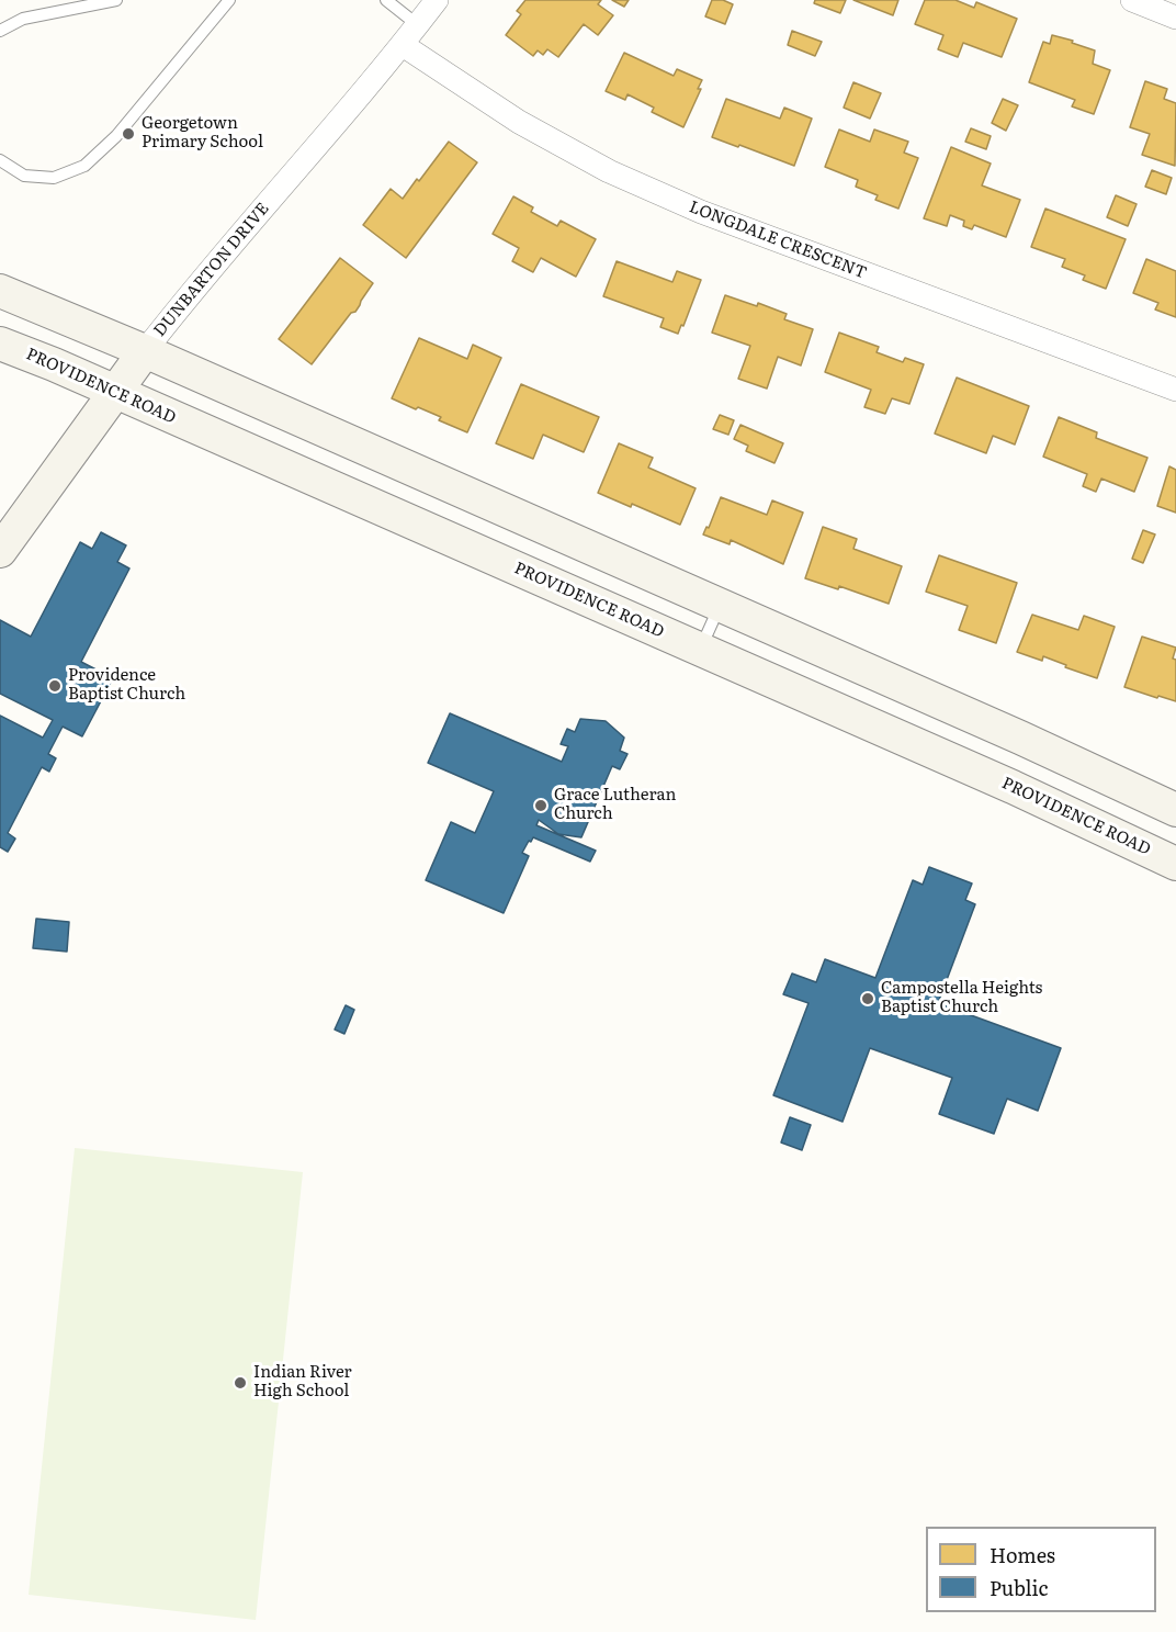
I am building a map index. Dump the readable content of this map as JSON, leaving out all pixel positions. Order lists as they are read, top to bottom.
{
  "streets": {
    "main road": ["DUNBARTON DRIVE", "PROVIDENCE ROAD"],
    "street": ["LONGDALE CRESCENT"]
  },
  "crossings": [
    ["LONGDALE CRESCENT", "DUNBARTON DRIVE"],
    ["DUNBARTON DRIVE", "PROVIDENCE ROAD"]
  ],
  "places": [
    "Georgetown Primary School",
    "Providence Baptist Church",
    "Grace Lutheran Church",
    "Campostella Heights Baptist Church",
    "Indian River High School"
  ],
  "legend": ["Homes", "Public"]
}
